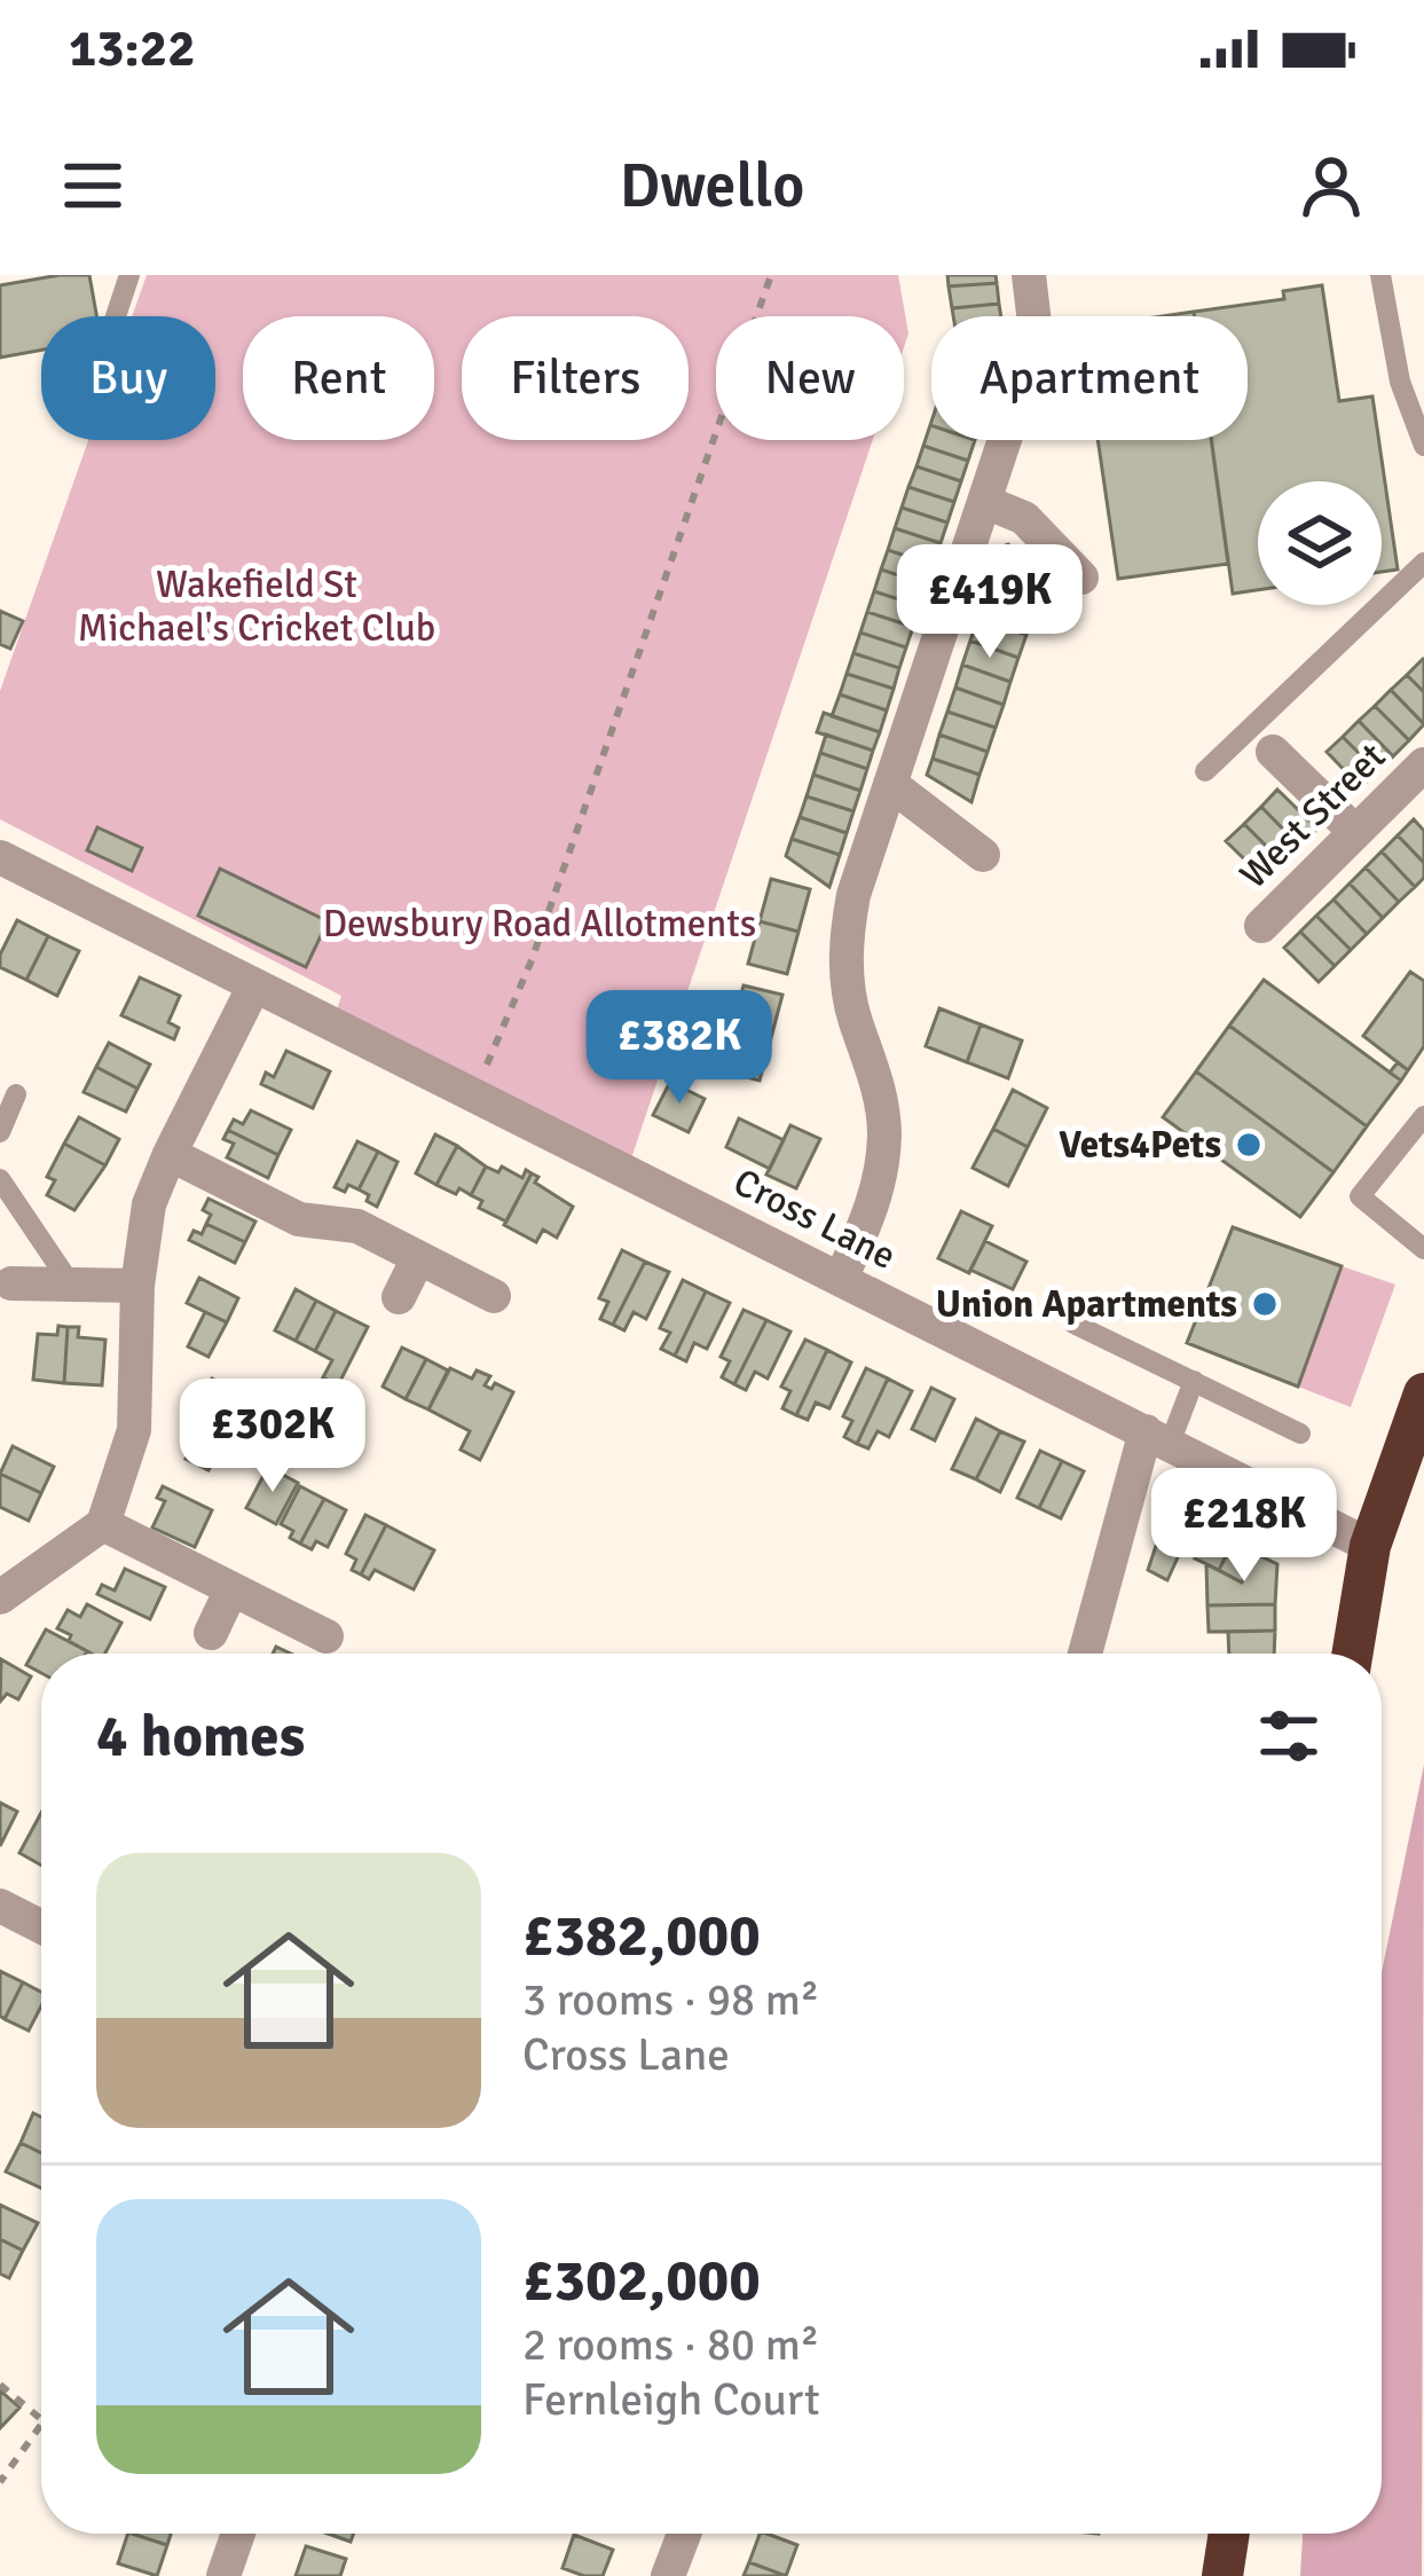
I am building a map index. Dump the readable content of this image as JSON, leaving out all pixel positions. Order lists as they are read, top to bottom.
{
  "streets": {
    "street": ["West Street", "Cross Lane"]
  },
  "parks": ["Wakefield St Michael's Cricket Club", "Dewsbury Road Allotments"],
  "places": ["Vets4Pets", "Union Apartments"],
  "page": {
    "status": "13:22",
    "header": "Dwello",
    "chip": [
      "Buy",
      "Rent",
      "Filters",
      "New",
      "Apartment"
    ],
    "price": [
      "£419K",
      "£382K",
      "£302K",
      "£218K"
    ],
    "heading": "4 homes",
    "list": [
      {
        "name": "£382,000",
        "note": "3 rooms · 98 m² · Cross Lane"
      },
      {
        "name": "£302,000",
        "note": "2 rooms · 80 m² · Fernleigh Court"
      }
    ]
  }
}
